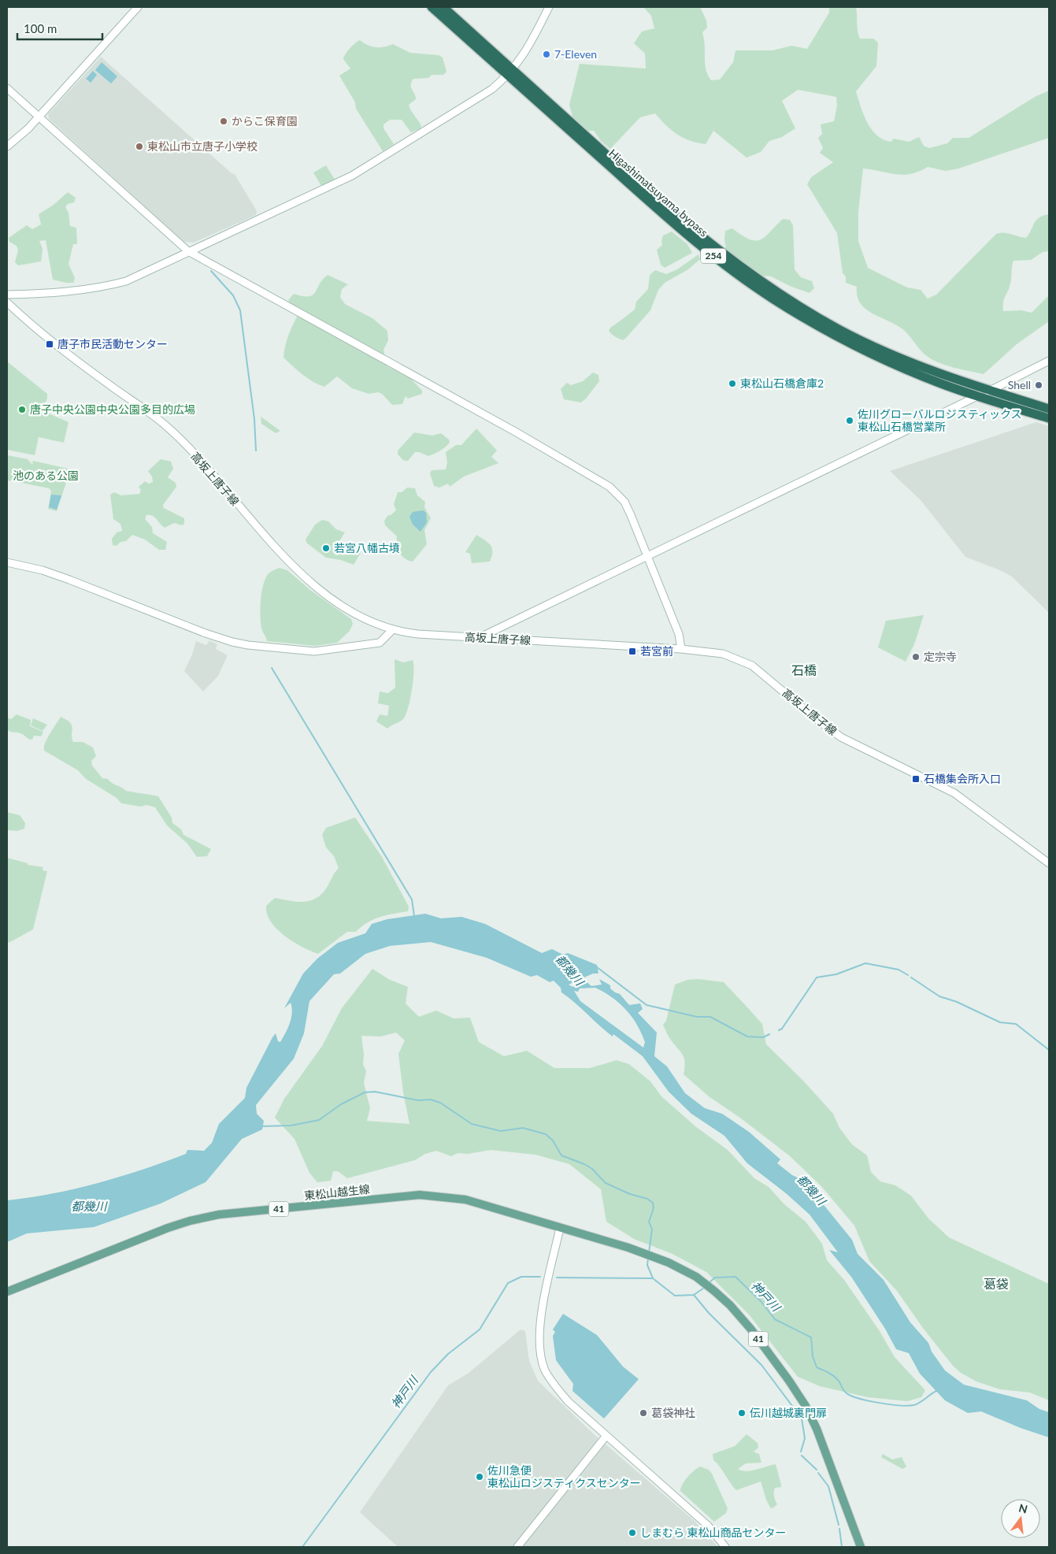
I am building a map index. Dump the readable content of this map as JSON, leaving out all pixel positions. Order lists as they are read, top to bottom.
{
  "streets": {
    "highway": ["Higashimatsuyama bypass", "254"],
    "main road": ["東松山越生線", "41"],
    "street": ["高坂上唐子線"]
  },
  "crossings": [
    ["東松山越生線", "41"]
  ],
  "districts": ["石橋", "葛袋"],
  "water": ["都幾川", "神戸川"],
  "parks": ["池のある公園"],
  "places": {
    "other": [
      "7-Eleven",
      "からこ保育園",
      "東松山市立唐子小学校",
      "東松山石橋倉庫2",
      "Shell",
      "唐子中央公園中央公園多目的広場",
      "佐川グローバルロジスティックス 東松山石橋営業所",
      "若宮八幡古墳",
      "定宗寺",
      "葛袋神社",
      "伝川越城裏門扉",
      "佐川急便 東松山ロジスティクスセンター",
      "しまむら 東松山商品センター"
    ],
    "transit": ["唐子市民活動センター", "若宮前", "石橋集会所入口"]
  },
  "scale_bar": "100 m",
  "north": "top"
}
